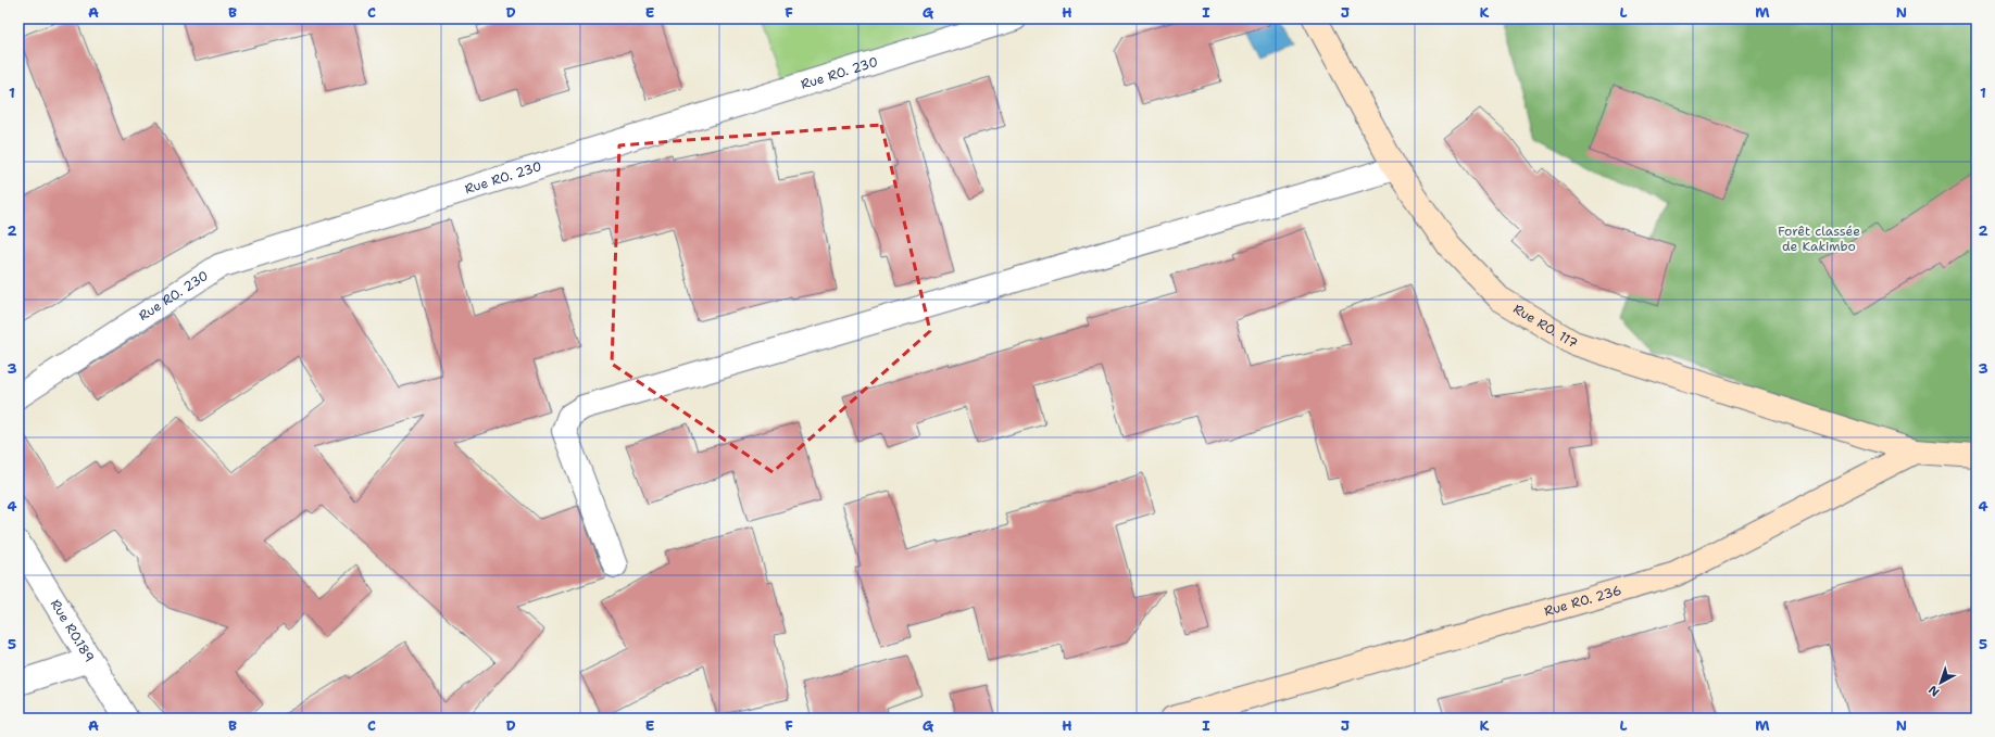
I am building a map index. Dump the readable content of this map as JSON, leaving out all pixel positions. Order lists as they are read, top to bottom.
{
  "streets": {
    "street": [
      "Rue RO. 230",
      "Rue RO. 117",
      "Rue RO. 236",
      "Rue RO.189"
    ]
  },
  "crossings": [
    ["Rue RO. 117", "Rue RO. 236"]
  ],
  "parks": ["Forêt classée de Kakimbo"],
  "north": "bottom left",
  "grid": {
    "columns": [
      "A",
      "B",
      "C",
      "D",
      "E",
      "F",
      "G",
      "H",
      "I",
      "J",
      "K",
      "L",
      "M",
      "N"
    ],
    "rows": [
      "1",
      "2",
      "3",
      "4",
      "5"
    ]
  }
}
